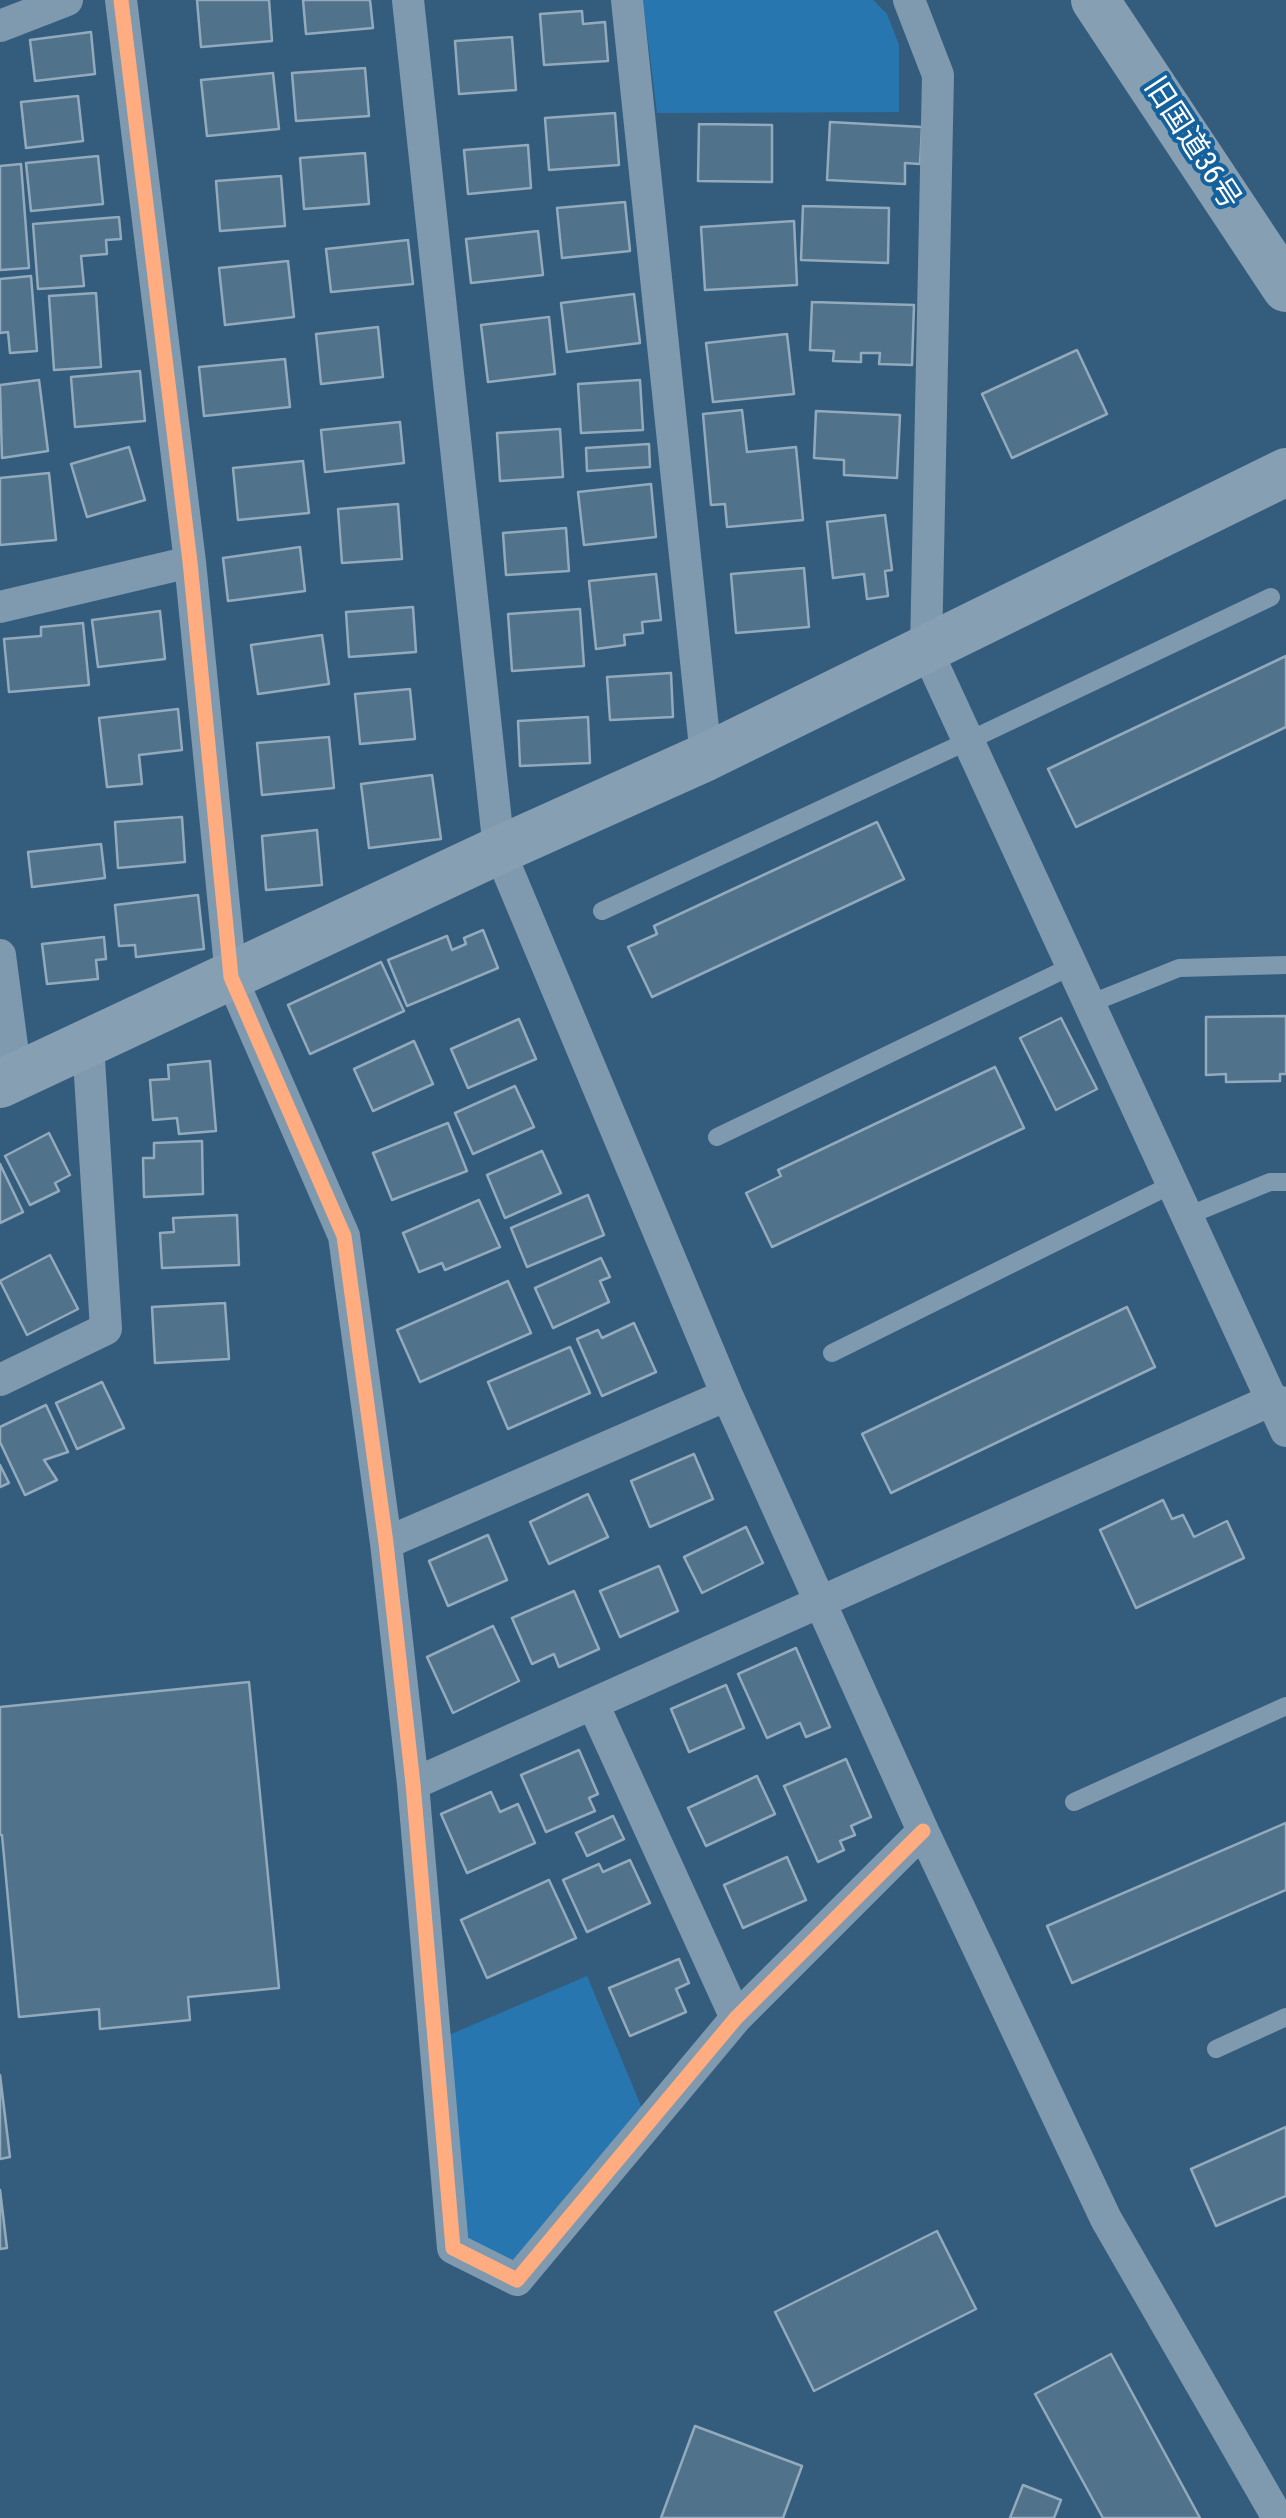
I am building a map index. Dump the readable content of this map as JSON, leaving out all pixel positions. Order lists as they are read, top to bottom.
{
  "streets": {
    "street": ["旧国道36号"]
  }
}
